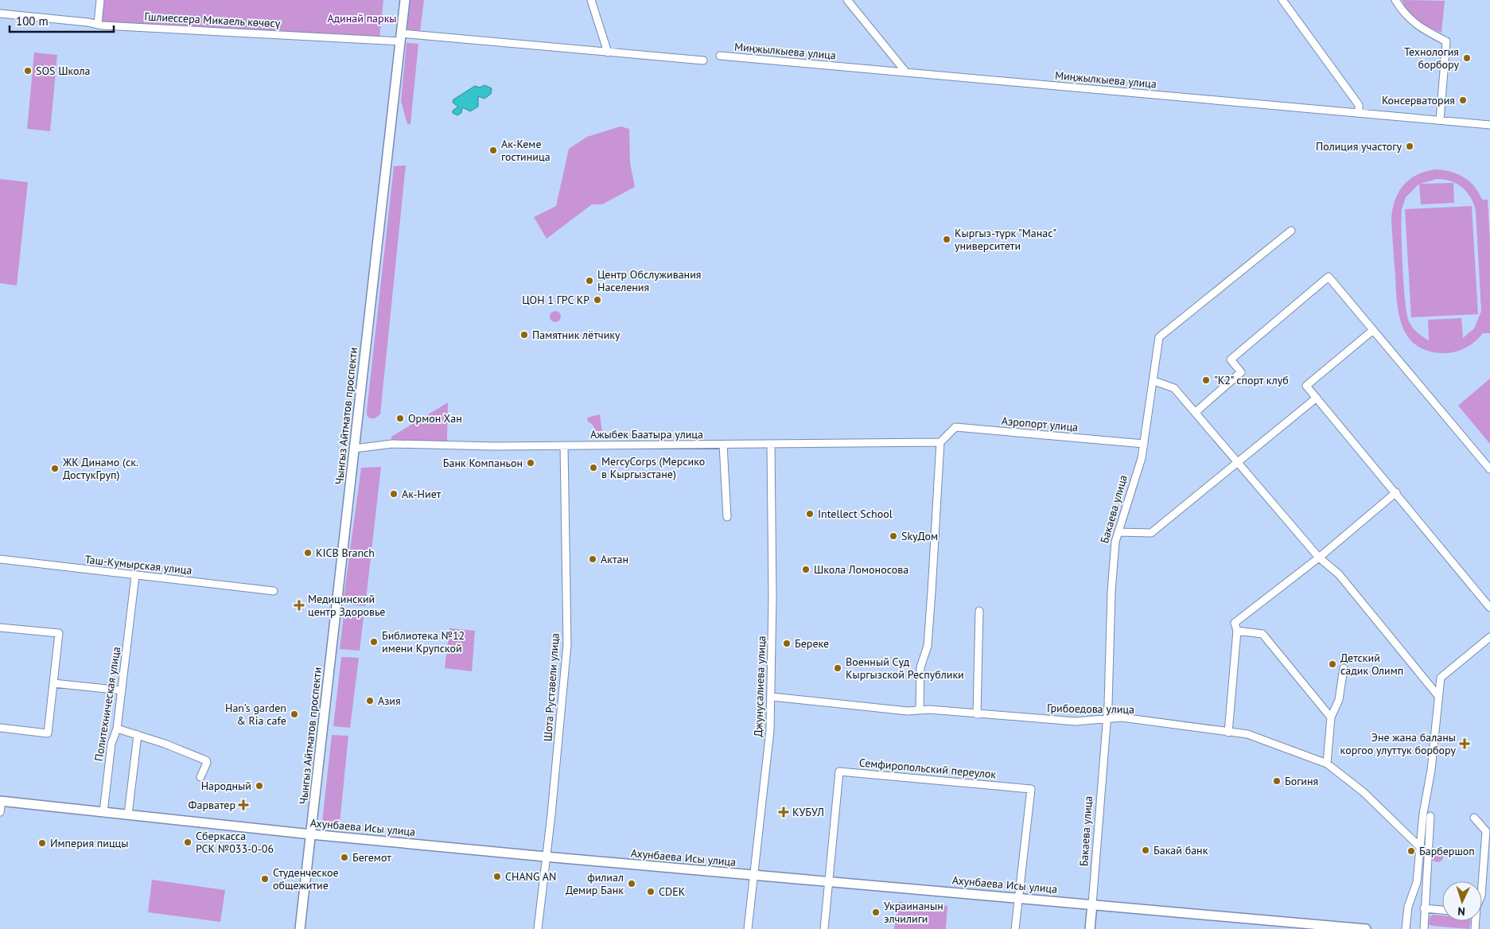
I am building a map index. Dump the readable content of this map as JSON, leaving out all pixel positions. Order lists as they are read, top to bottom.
{
  "streets": {
    "main road": ["Чынгыз Айтматов проспекти", "Бакаева улица", "Ахунбаева Исы улица"],
    "street": [
      "Гшлиессера Микаель көчөсү",
      "Миңжылкыева улица",
      "Аэропорт улица",
      "Ажыбек Баатыра улица",
      "Таш-Кумырская улица",
      "Джунусалиева улица",
      "Шота Руставели улица",
      "Политехническая улица",
      "Грибоедова улица",
      "Семфиропольский переулок"
    ]
  },
  "crossings": [
    ["Гшлиессера Микаель көчөсү", "Чынгыз Айтматов проспекти"],
    ["Чынгыз Айтматов проспекти", "Ажыбек Баатыра улица"],
    ["Чынгыз Айтматов проспекти", "Ахунбаева Исы улица"],
    ["Аэропорт улица", "Ажыбек Баатыра улица"],
    ["Аэропорт улица", "Бакаева улица"],
    ["Ажыбек Баатыра улица", "Джунусалиева улица"],
    ["Ажыбек Баатыра улица", "Шота Руставели улица"],
    ["Бакаева улица", "Грибоедова улица"],
    ["Бакаева улица", "Ахунбаева Исы улица"],
    ["Таш-Кумырская улица", "Политехническая улица"],
    ["Джунусалиева улица", "Грибоедова улица"],
    ["Джунусалиева улица", "Ахунбаева Исы улица"],
    ["Шота Руставели улица", "Ахунбаева Исы улица"],
    ["Политехническая улица", "Ахунбаева Исы улица"],
    ["Семфиропольский переулок", "Ахунбаева Исы улица"]
  ],
  "parks": ["Адинай паркы"],
  "places": {
    "other": [
      "Технология борбору",
      "SOS Школа",
      "Консерватория",
      "Полиция участогу",
      "Ак-Кеме гостиница",
      "Кыргыз-түрк \"Манас\" университети",
      "Центр Обслуживания Населения",
      "ЦОН 1 ГРС КР",
      "Памятник лётчику",
      "\"К2\" спорт клуб",
      "Ормон Хан",
      "Банк Компаньон",
      "MercyCorps (Мерсико в Кыргызстане)",
      "ЖК Динамо (ск. ДостукГруп)",
      "Ак-Ниет",
      "Intellect School",
      "SkyДом",
      "KICB Branch",
      "Актан",
      "Школа Ломоносова",
      "Библиотека №12 имени Крупской",
      "Береке",
      "Детский садик Олимп",
      "Военный Суд Кыргызской Республики",
      "Азия",
      "Han’s garden & Ria cafe",
      "Богиня",
      "Народный",
      "Сберкасса РСК №033-0-06",
      "Империя пиццы",
      "Бакай банк",
      "Барбершоп",
      "Бегемот",
      "CHANG AN",
      "Студенческое общежитие",
      "филиал Демир Банк",
      "CDEK",
      "Украинанын элчилиги"
    ],
    "health": [
      "Медицинский центр Здоровье",
      "Эне жана баланы коргоо улуттук борбору",
      "Фарватер",
      "КУБУЛ"
    ]
  },
  "scale_bar": "100 m",
  "north": "bottom"
}
